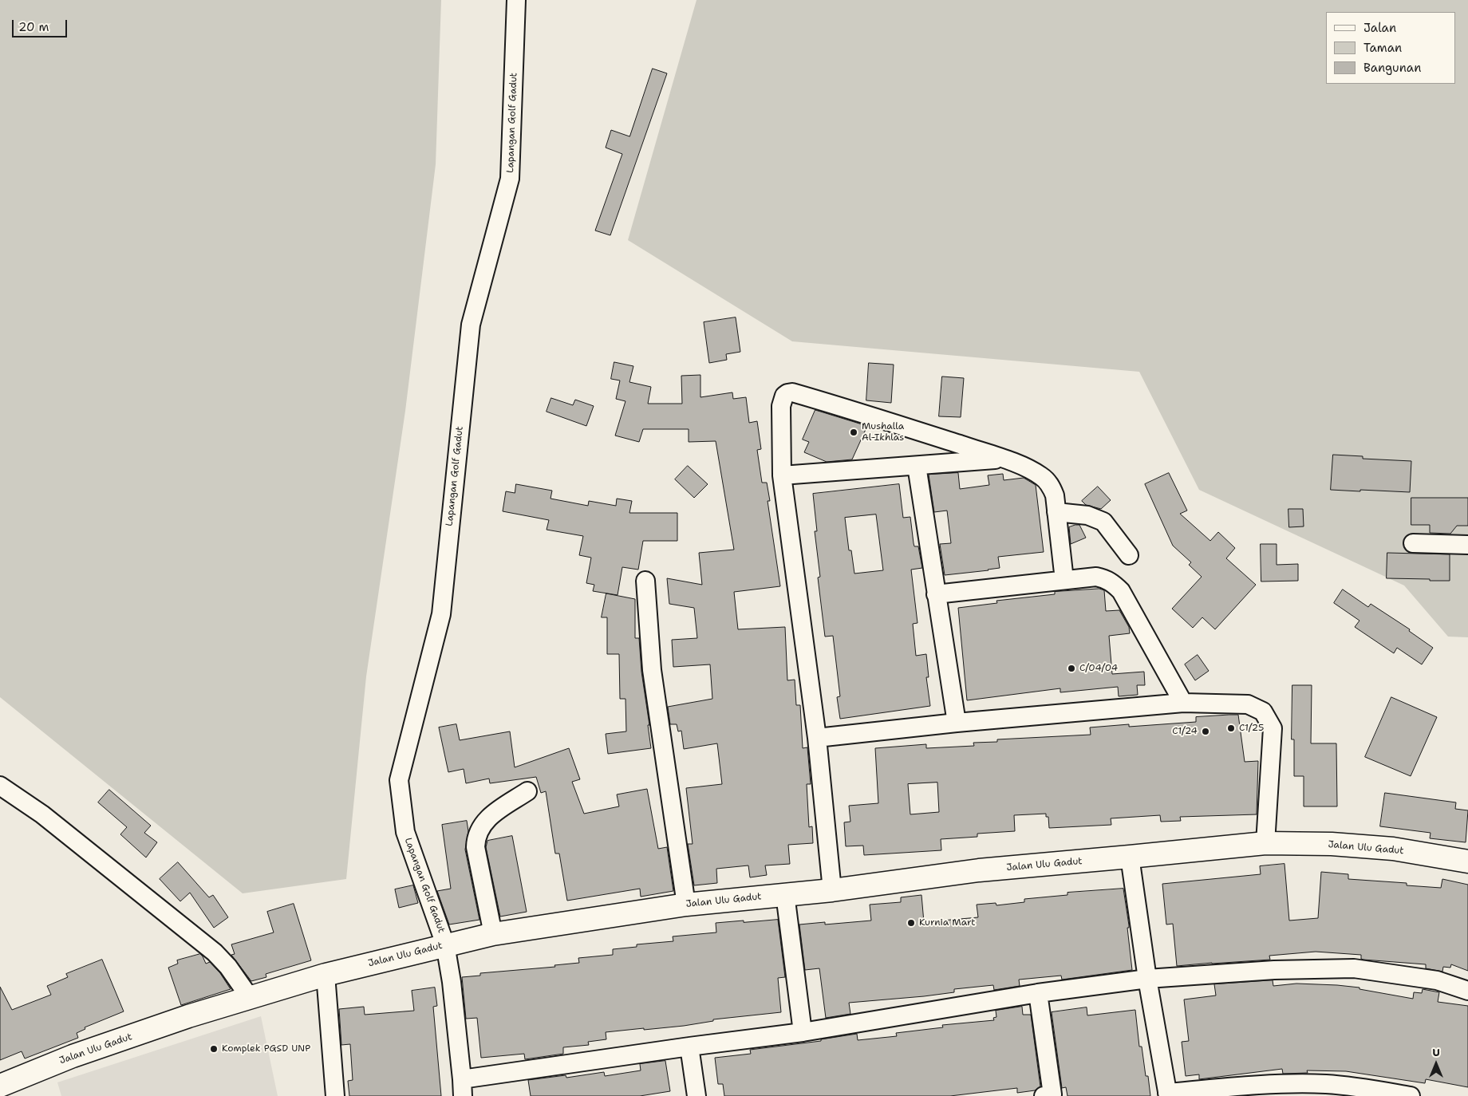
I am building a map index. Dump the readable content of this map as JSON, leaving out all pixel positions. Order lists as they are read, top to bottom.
{
  "streets": {
    "street": ["Lapangan Golf Gadut", "Jalan Ulu Gadut"]
  },
  "crossings": [
    ["Lapangan Golf Gadut", "Jalan Ulu Gadut"]
  ],
  "places": [
    "Mushalla Al-Ikhlas",
    "C/04/04",
    "C1/25",
    "C1/24",
    "Kurnia Mart",
    "Komplek PGSD UNP"
  ],
  "legend": ["Jalan", "Taman", "Bangunan"],
  "scale_bar": "20 m",
  "north": "top"
}
